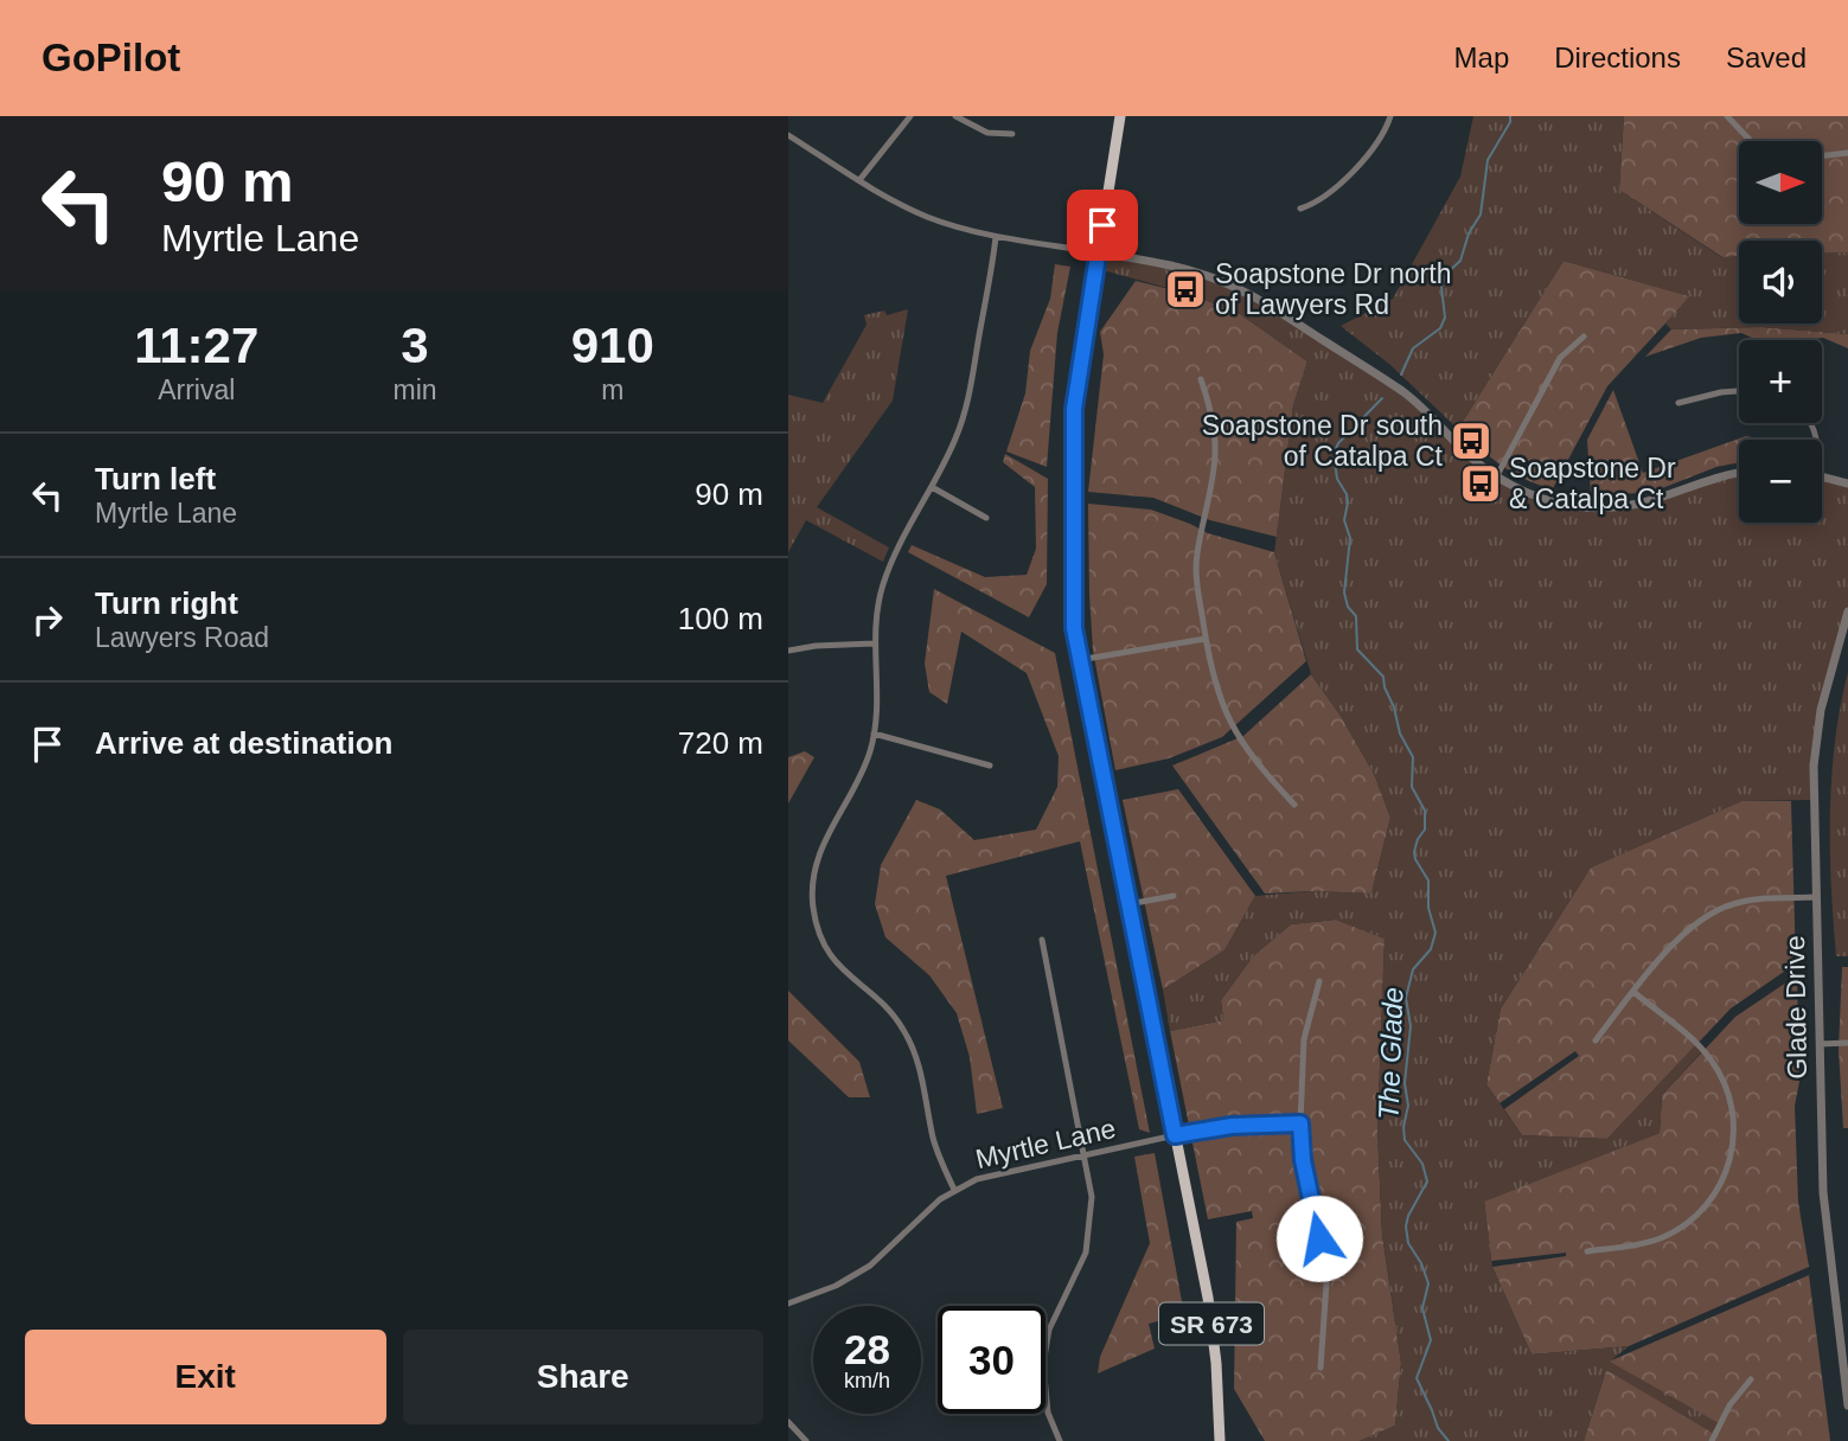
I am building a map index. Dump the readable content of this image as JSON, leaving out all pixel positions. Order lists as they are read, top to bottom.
{
  "streets": {
    "main road": ["SR 673"],
    "street": ["Glade Drive", "Myrtle Lane"]
  },
  "crossings": [
    ["Myrtle Lane", "SR 673"]
  ],
  "water": ["The Glade"],
  "places": {
    "bus stop": ["Soapstone Dr north of Lawyers Rd", "Soapstone Dr south of Catalpa Ct", "Soapstone Dr & Catalpa Ct"]
  },
  "north": "right",
  "page": {
    "header": "GoPilot",
    "nav": ["Map", "Directions", "Saved"],
    "turn": ["90 m", "Myrtle Lane"],
    "map_buttons": ["+", "−"],
    "eta": [
      "11:27",
      "Arrival",
      "3",
      "min",
      "910",
      "m"
    ],
    "list": [
      {
        "name": "Turn left",
        "note": "Myrtle Lane",
        "value": "90 m"
      },
      {
        "name": "Turn right",
        "note": "Lawyers Road",
        "value": "100 m"
      },
      {
        "name": "Arrive at destination",
        "value": "720 m"
      }
    ],
    "speed": "28 km/h",
    "limit": "30",
    "buttons": ["Exit", "Share"]
  }
}
